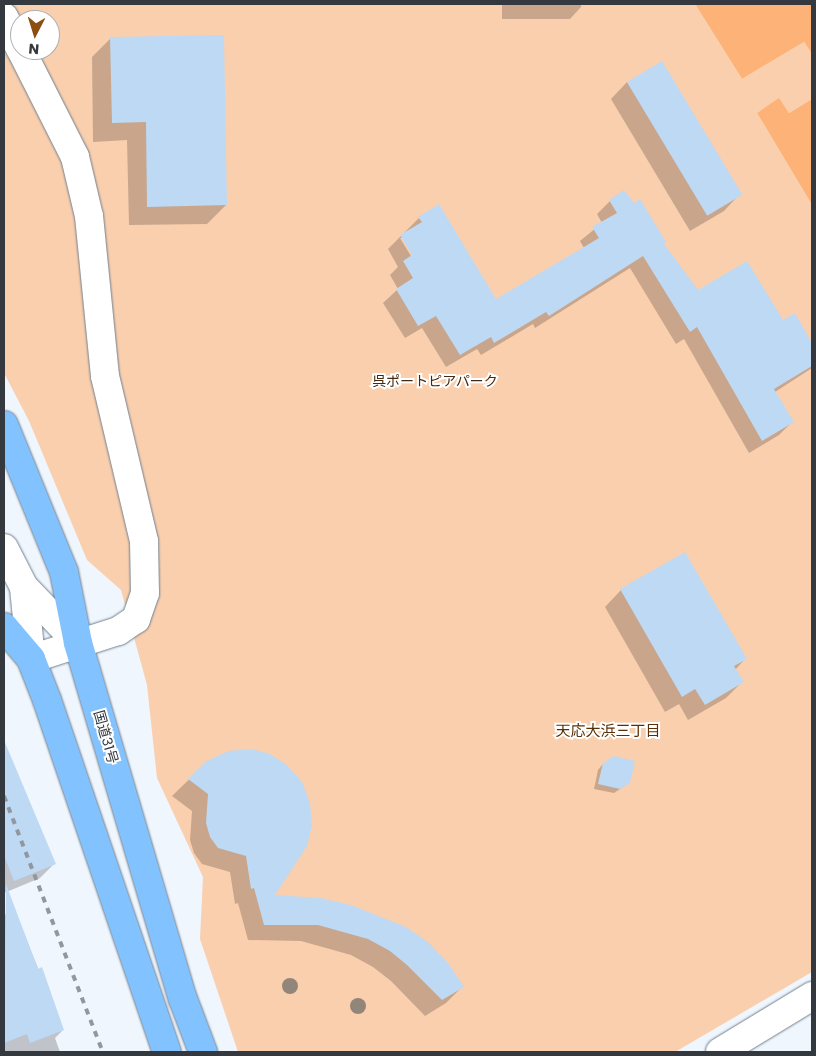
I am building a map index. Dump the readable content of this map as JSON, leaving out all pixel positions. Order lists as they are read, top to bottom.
{
  "streets": {
    "highway": ["国道31号"]
  },
  "districts": ["天応大浜三丁目"],
  "parks": ["呉ポートピアパーク"],
  "north": "bottom"
}
